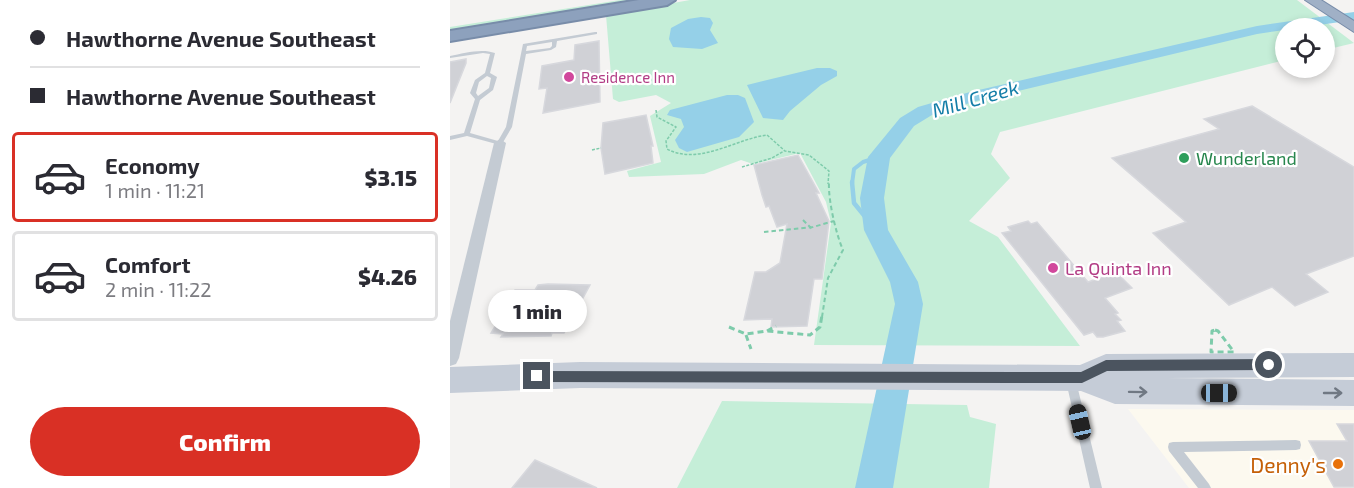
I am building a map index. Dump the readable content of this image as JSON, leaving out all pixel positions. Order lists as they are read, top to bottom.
{
  "water": ["Mill Creek"],
  "places": [
    "Residence Inn",
    "Wunderland",
    "La Quinta Inn",
    "Denny's"
  ],
  "page": {
    "banner": ["Hawthorne Avenue Southeast", "Hawthorne Avenue Southeast"],
    "list": [
      {
        "name": "Economy",
        "note": "1 min · 11:21",
        "value": "$3.15"
      },
      {
        "name": "Comfort",
        "note": "2 min · 11:22",
        "value": "$4.26"
      }
    ],
    "bubble": "1 min",
    "buttons": "Confirm"
  }
}
